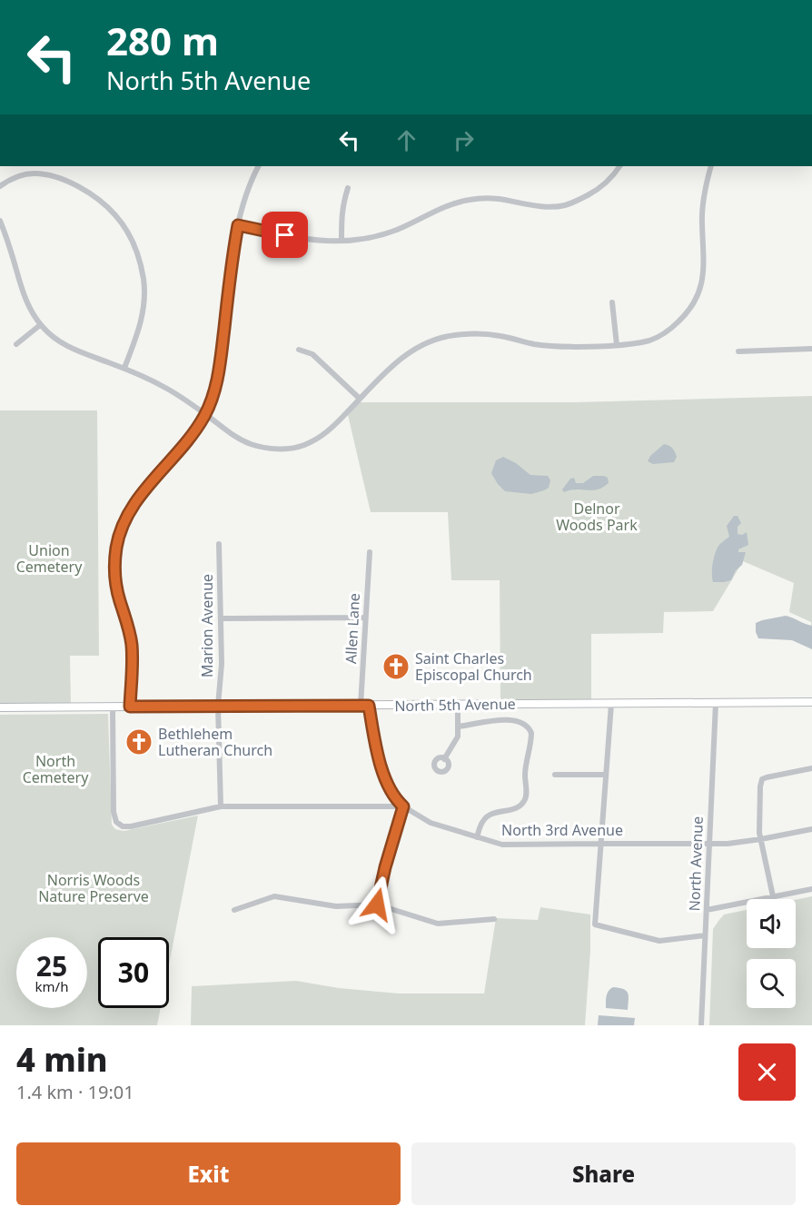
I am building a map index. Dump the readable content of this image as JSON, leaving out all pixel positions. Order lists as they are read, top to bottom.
{
  "streets": {
    "main road": ["North 5th Avenue"],
    "street": [
      "Marion Avenue",
      "Allen Lane",
      "North 3rd Avenue",
      "North Avenue"
    ]
  },
  "crossings": [
    ["Marion Avenue", "North 5th Avenue"],
    ["Allen Lane", "North 5th Avenue"],
    ["North 5th Avenue", "North Avenue"],
    ["North 3rd Avenue", "North Avenue"]
  ],
  "parks": [
    "Delnor Woods Park",
    "Union Cemetery",
    "North Cemetery",
    "Norris Woods Nature Preserve"
  ],
  "places": {
    "church": ["Saint Charles Episcopal Church", "Bethlehem Lutheran Church"]
  },
  "page": {
    "turn": ["280 m", "North 5th Avenue"],
    "speed": "25 km/h",
    "limit": "30",
    "heading": ["4 min", "1.4 km · 19:01"],
    "buttons": ["Exit", "Share"]
  }
}
